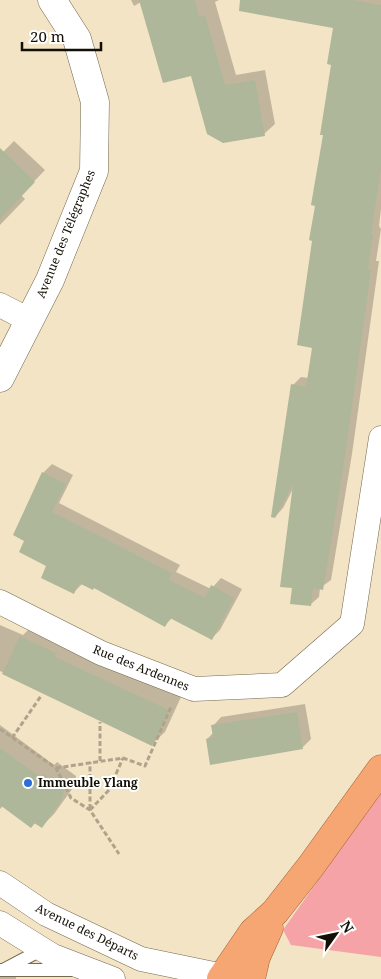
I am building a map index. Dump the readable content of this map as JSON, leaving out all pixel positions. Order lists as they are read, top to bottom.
{
  "streets": {
    "street": ["Avenue des Télégraphes", "Rue des Ardennes", "Avenue des Départs"]
  },
  "places": ["Immeuble Ylang"],
  "scale_bar": "20 m",
  "north": "top right"
}
